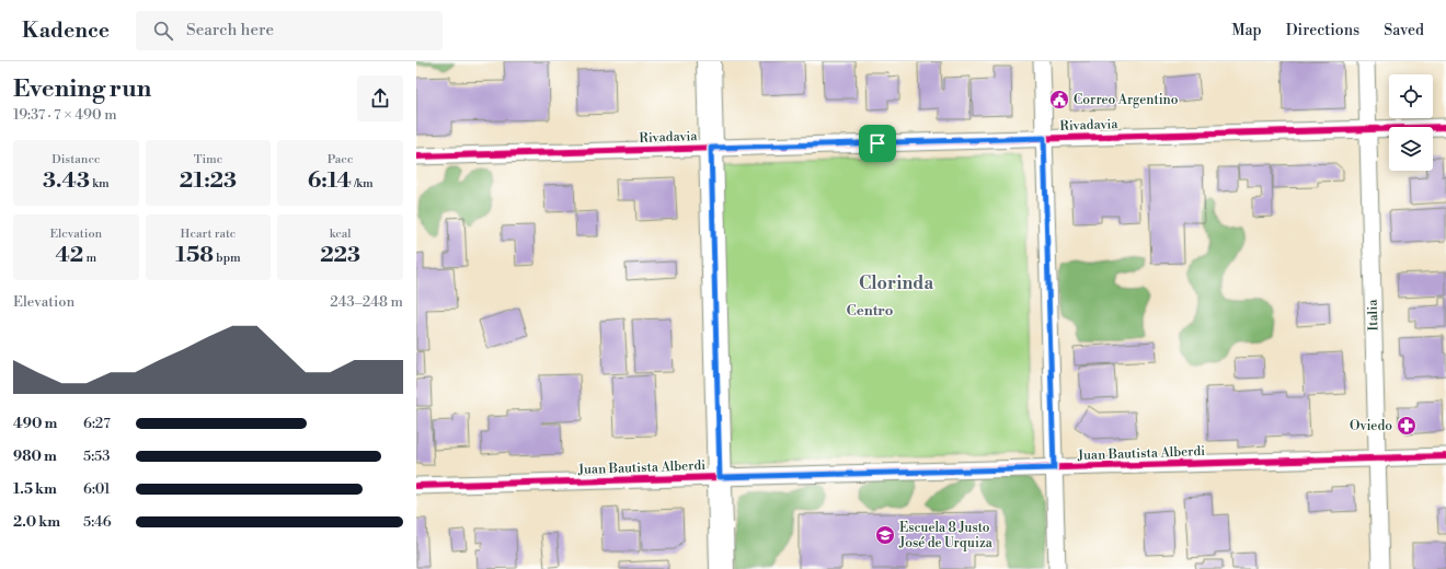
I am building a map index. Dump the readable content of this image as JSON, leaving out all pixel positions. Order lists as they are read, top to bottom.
{
  "streets": {
    "street": ["Rivadavia", "Italia", "Juan Bautista Alberdi"]
  },
  "crossings": [
    ["Rivadavia", "Italia"],
    ["Italia", "Juan Bautista Alberdi"]
  ],
  "districts": ["Clorinda", "Centro"],
  "places": {
    "public building": ["Correo Argentino"],
    "pharmacy": ["Oviedo"],
    "school or university": ["Escuela 8 Justo José de Urquiza"]
  },
  "page": {
    "header": "Kadence",
    "search": "Search here",
    "nav": ["Map", "Directions", "Saved"],
    "heading": ["Evening run", "19:37 · 7 × 490 m"],
    "stats": [
      ["Distance", "3.43 km"],
      ["Time", "21:23"],
      ["Pace", "6:14 /km"],
      ["Elevation", "42 m"],
      ["Heart rate", "158 bpm"],
      ["kcal", "223"]
    ],
    "chart": ["Elevation", "243–248 m"],
    "list": [
      {
        "name": "490 m",
        "note": "6:27"
      },
      {
        "name": "980 m",
        "note": "5:53"
      },
      {
        "name": "1.5 km",
        "note": "6:01"
      },
      {
        "name": "2.0 km",
        "note": "5:46"
      }
    ]
  }
}
